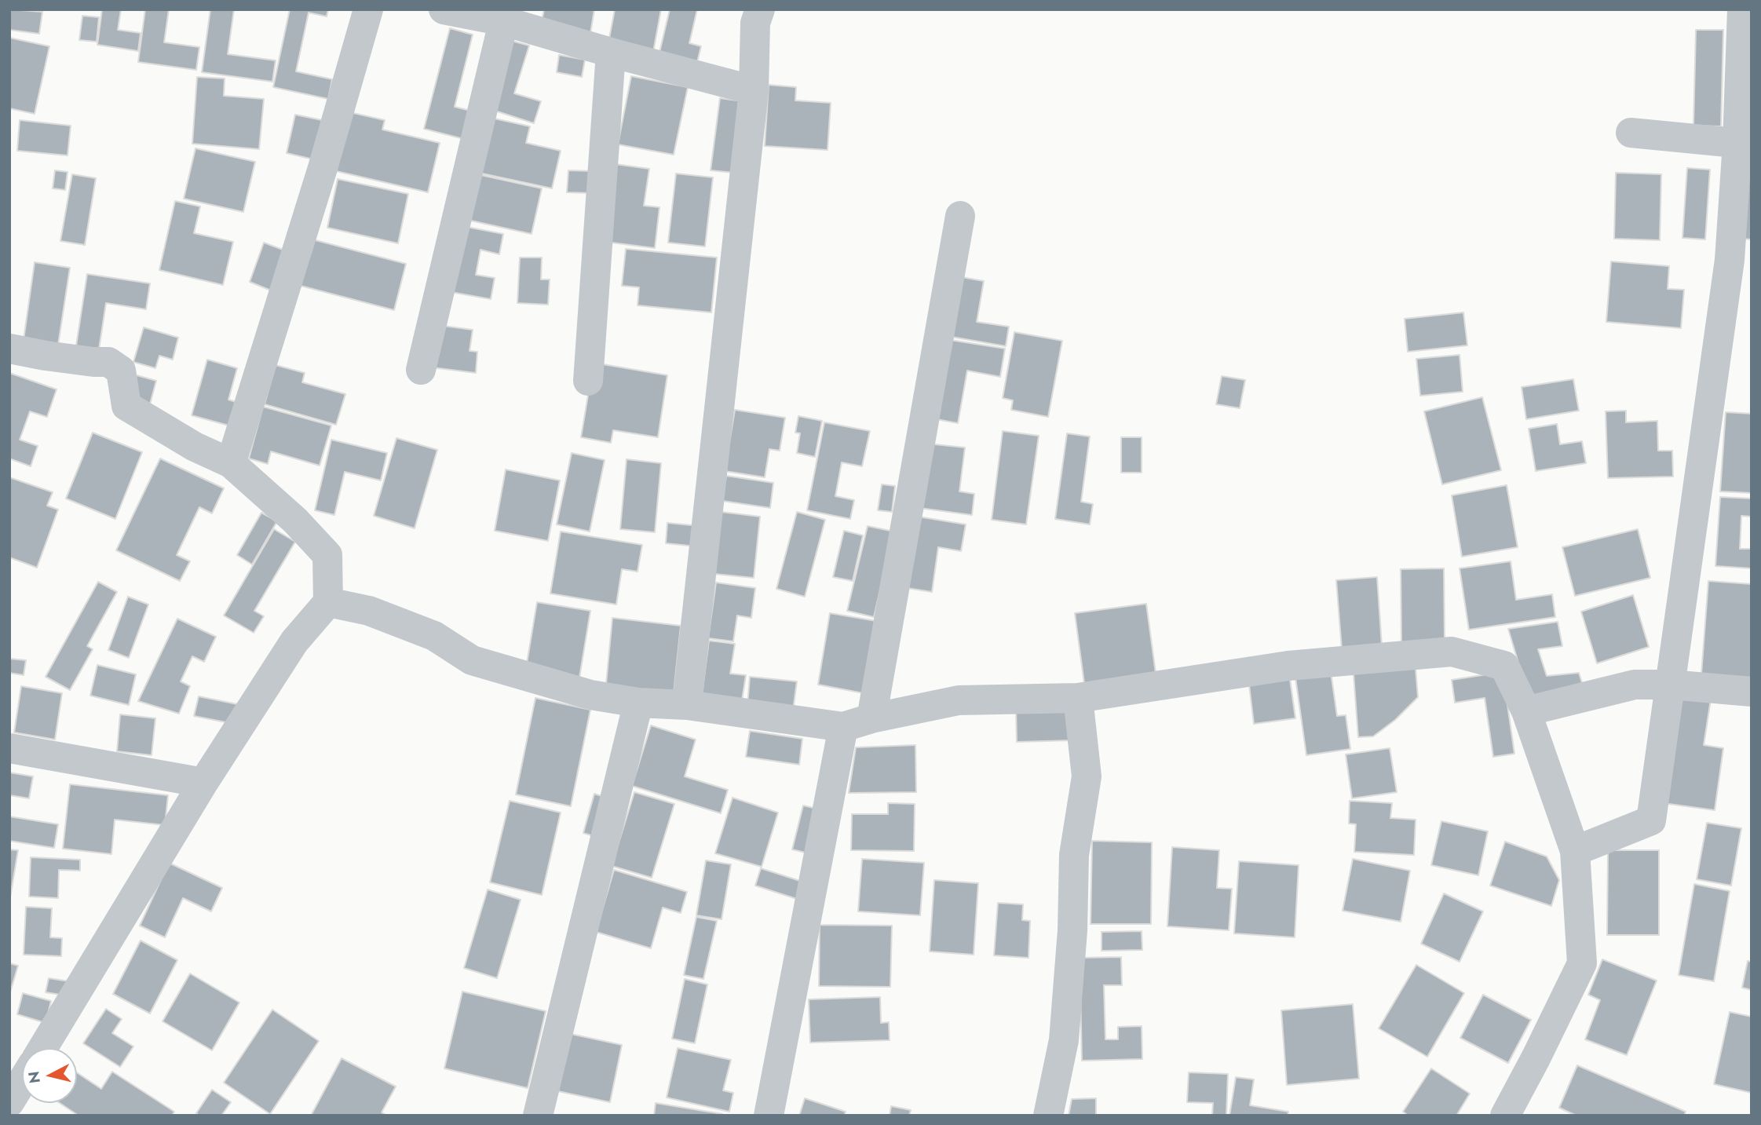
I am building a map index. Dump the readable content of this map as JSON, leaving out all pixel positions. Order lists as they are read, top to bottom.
{
  "north": "left"
}
